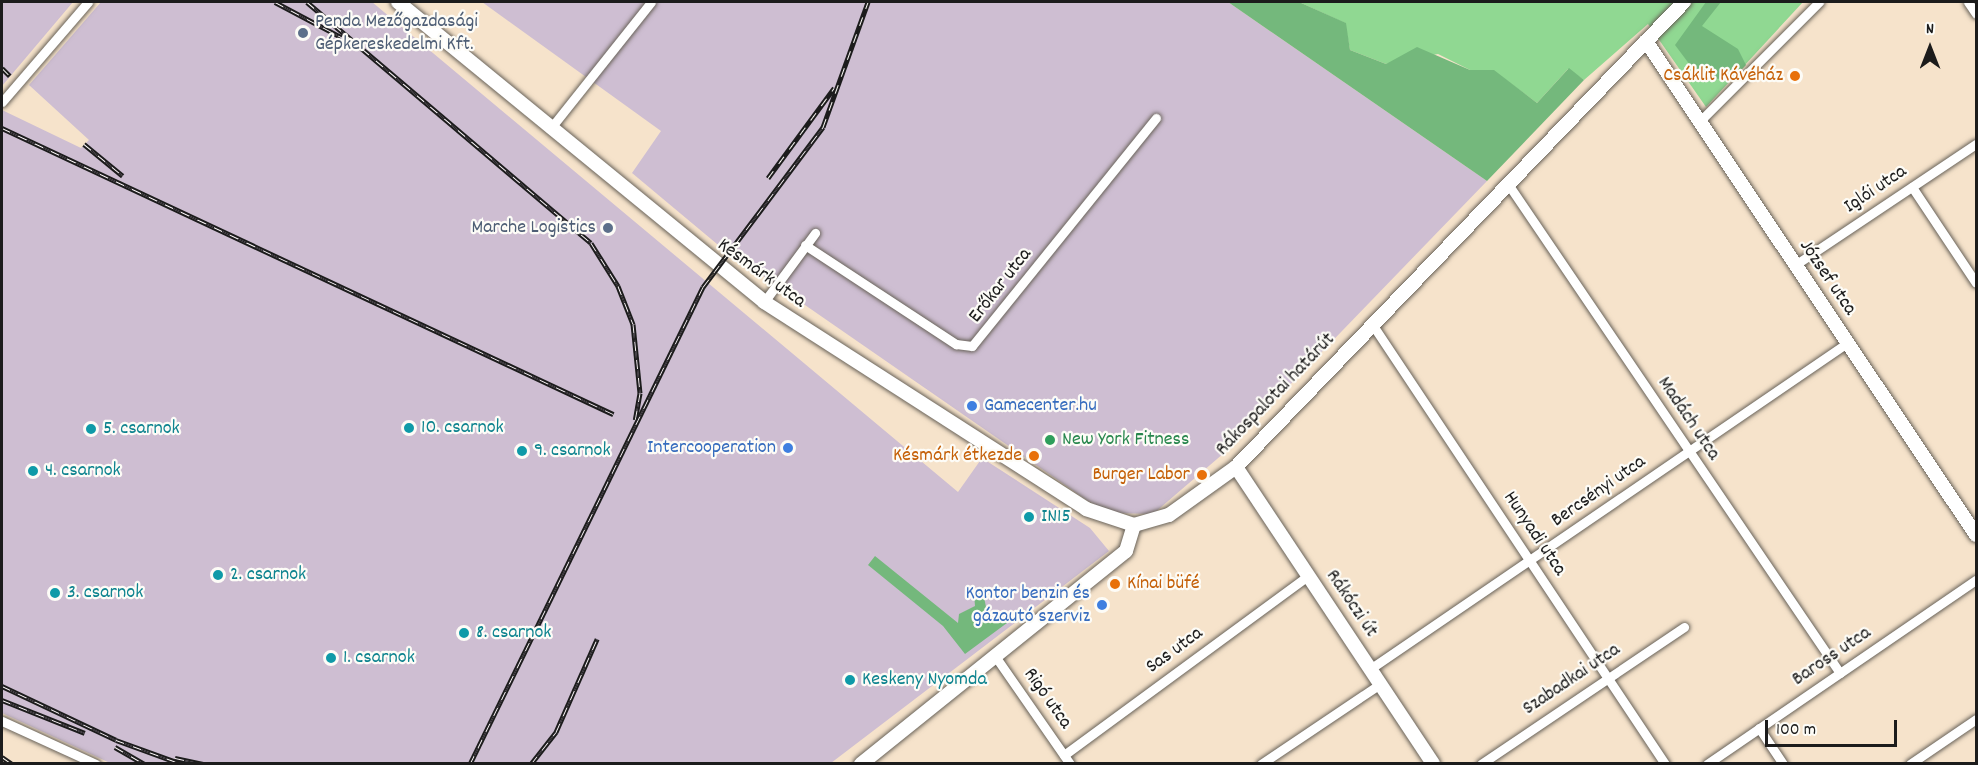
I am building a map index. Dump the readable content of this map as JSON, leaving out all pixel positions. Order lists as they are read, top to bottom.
{
  "streets": {
    "street": [
      "Iglói utca",
      "Késmárk utca",
      "József utca",
      "Erőkar utca",
      "Rákospalotai határút",
      "Madách utca",
      "Bercsényi utca",
      "Hunyadi utca",
      "Rákóczi út",
      "Sas utca",
      "Baross utca",
      "Szabadkai utca",
      "Rigó utca"
    ]
  },
  "crossings": [
    ["Iglói utca", "József utca"],
    ["Késmárk utca", "Rákospalotai határút"],
    ["József utca", "Rákospalotai határút"],
    ["József utca", "Bercsényi utca"],
    ["Rákospalotai határút", "Madách utca"],
    ["Rákospalotai határút", "Hunyadi utca"],
    ["Rákospalotai határút", "Rákóczi út"],
    ["Madách utca", "Bercsényi utca"],
    ["Madách utca", "Baross utca"],
    ["Bercsényi utca", "Hunyadi utca"],
    ["Bercsényi utca", "Rákóczi út"],
    ["Hunyadi utca", "Szabadkai utca"],
    ["Rákóczi út", "Sas utca"],
    ["Sas utca", "Rigó utca"]
  ],
  "places": [
    "Penda Mezőgazdasági Gépkereskedelmi Kft.",
    "Csáklit Kávéház",
    "Marche Logistics",
    "Gamecenter.hu",
    "10. csarnok",
    "5. csarnok",
    "New York Fitness",
    "Intercooperation",
    "9. csarnok",
    "Késmárk étkezde",
    "4. csarnok",
    "Burger Labor",
    "IN15",
    "2. csarnok",
    "Kínai büfé",
    "3. csarnok",
    "Kontor benzin és gázautó szerviz",
    "8. csarnok",
    "1. csarnok",
    "Keskeny Nyomda"
  ],
  "scale_bar": "100 m",
  "north": "top"
}
